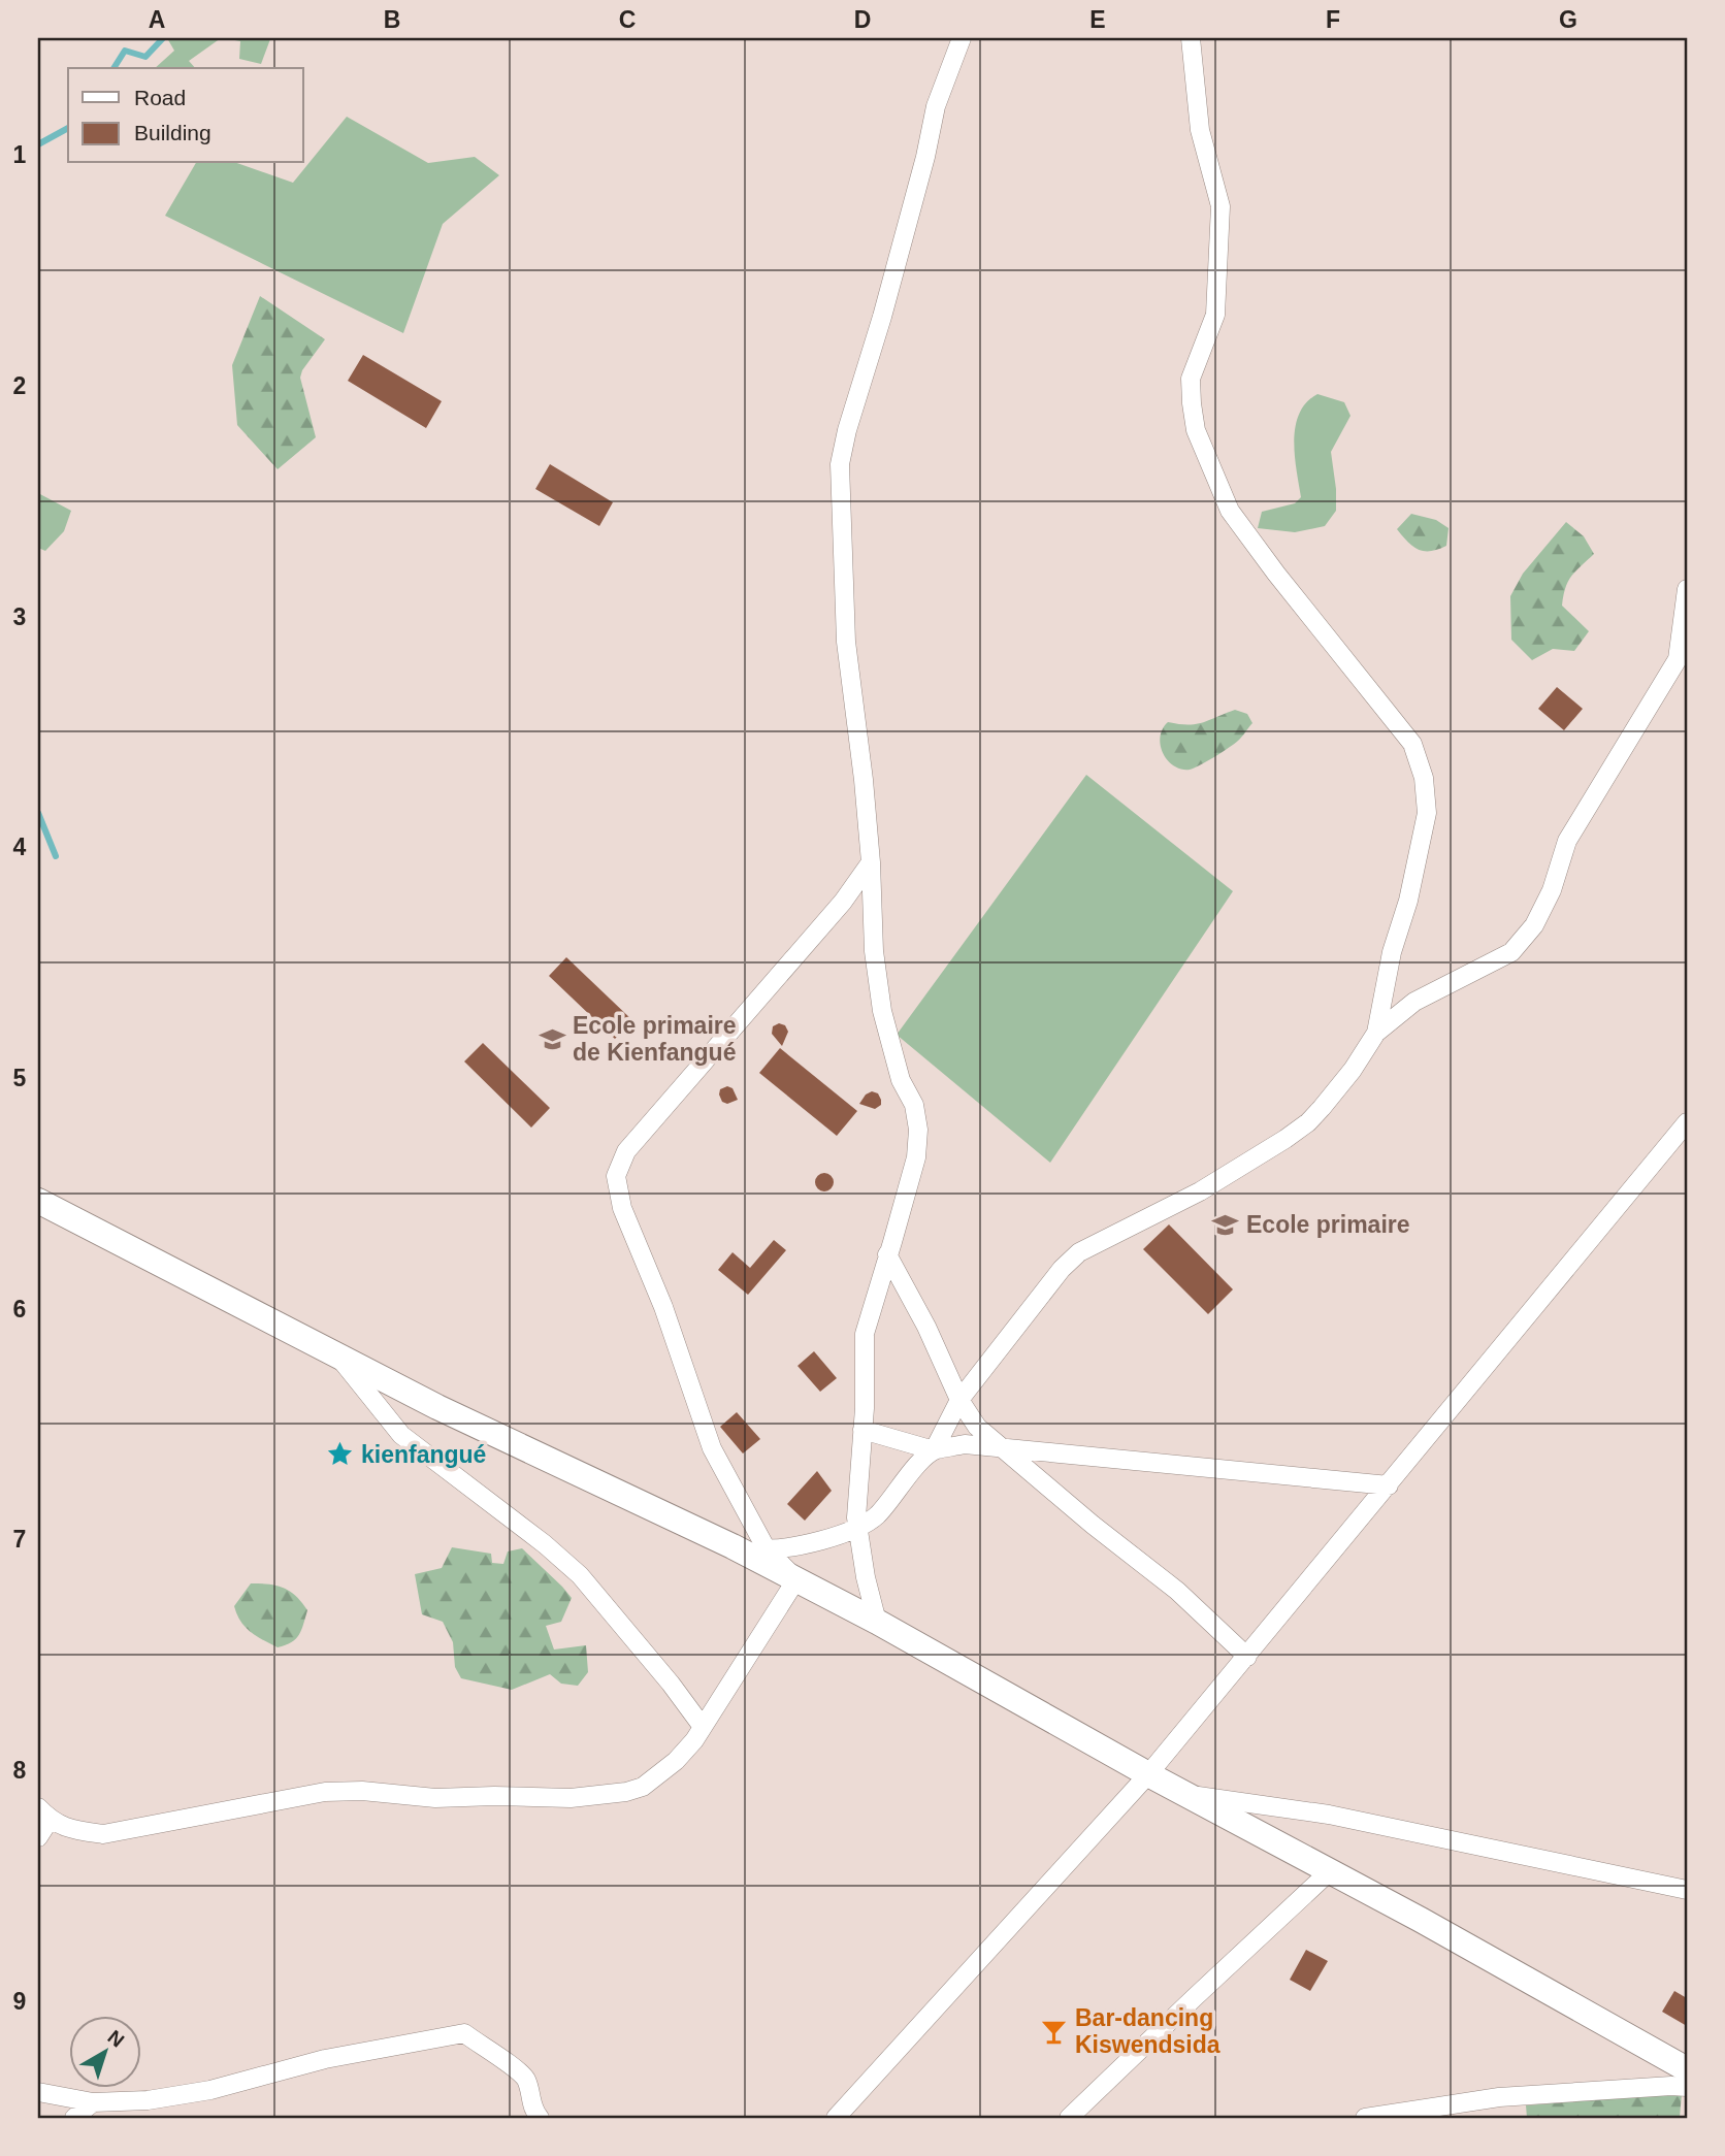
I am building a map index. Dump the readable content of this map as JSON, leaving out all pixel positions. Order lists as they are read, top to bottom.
{
  "places": {
    "school or university": ["Ecole primaire de Kienfangué", "Ecole primaire"],
    "place": ["kienfangué"],
    "bar": ["Bar-dancing Kiswendsida"]
  },
  "legend": ["Road", "Building"],
  "north": "top right",
  "grid": {
    "columns": [
      "A",
      "B",
      "C",
      "D",
      "E",
      "F",
      "G"
    ],
    "rows": [
      "1",
      "2",
      "3",
      "4",
      "5",
      "6",
      "7",
      "8",
      "9"
    ]
  }
}
